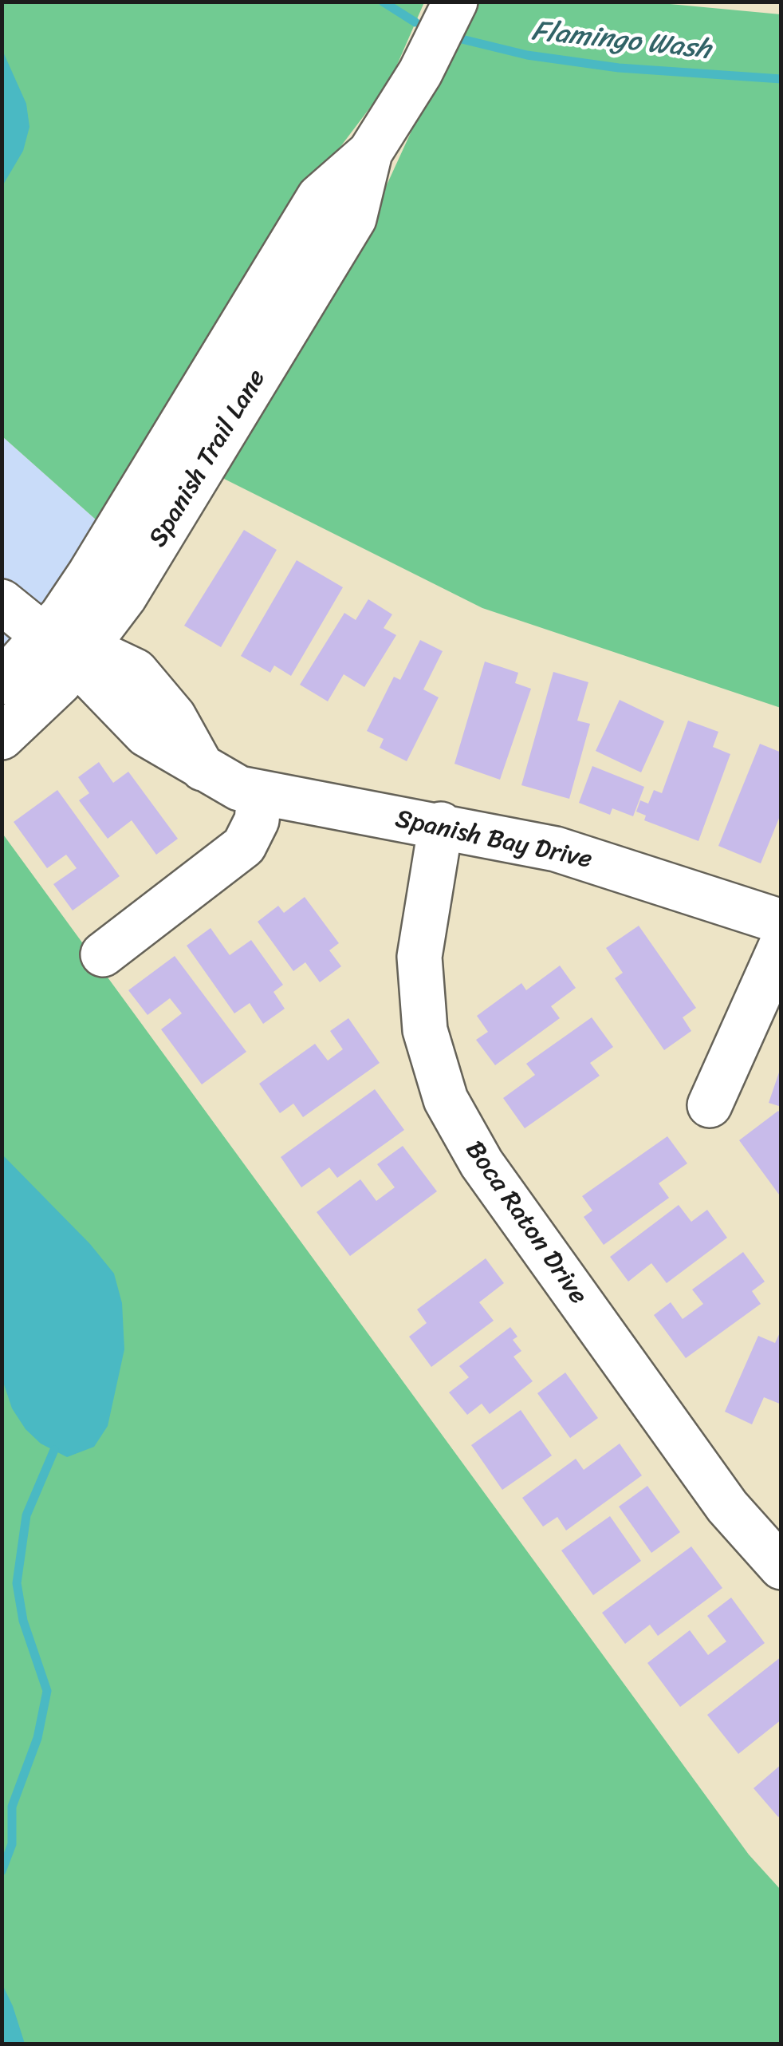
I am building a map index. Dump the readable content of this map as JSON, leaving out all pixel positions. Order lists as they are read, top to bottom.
{
  "streets": {
    "street": ["Spanish Trail Lane", "Spanish Bay Drive", "Boca Raton Drive"]
  },
  "crossings": [
    ["Spanish Trail Lane", "Spanish Bay Drive"],
    ["Spanish Bay Drive", "Boca Raton Drive"]
  ],
  "water": ["Flamingo Wash"]
}
